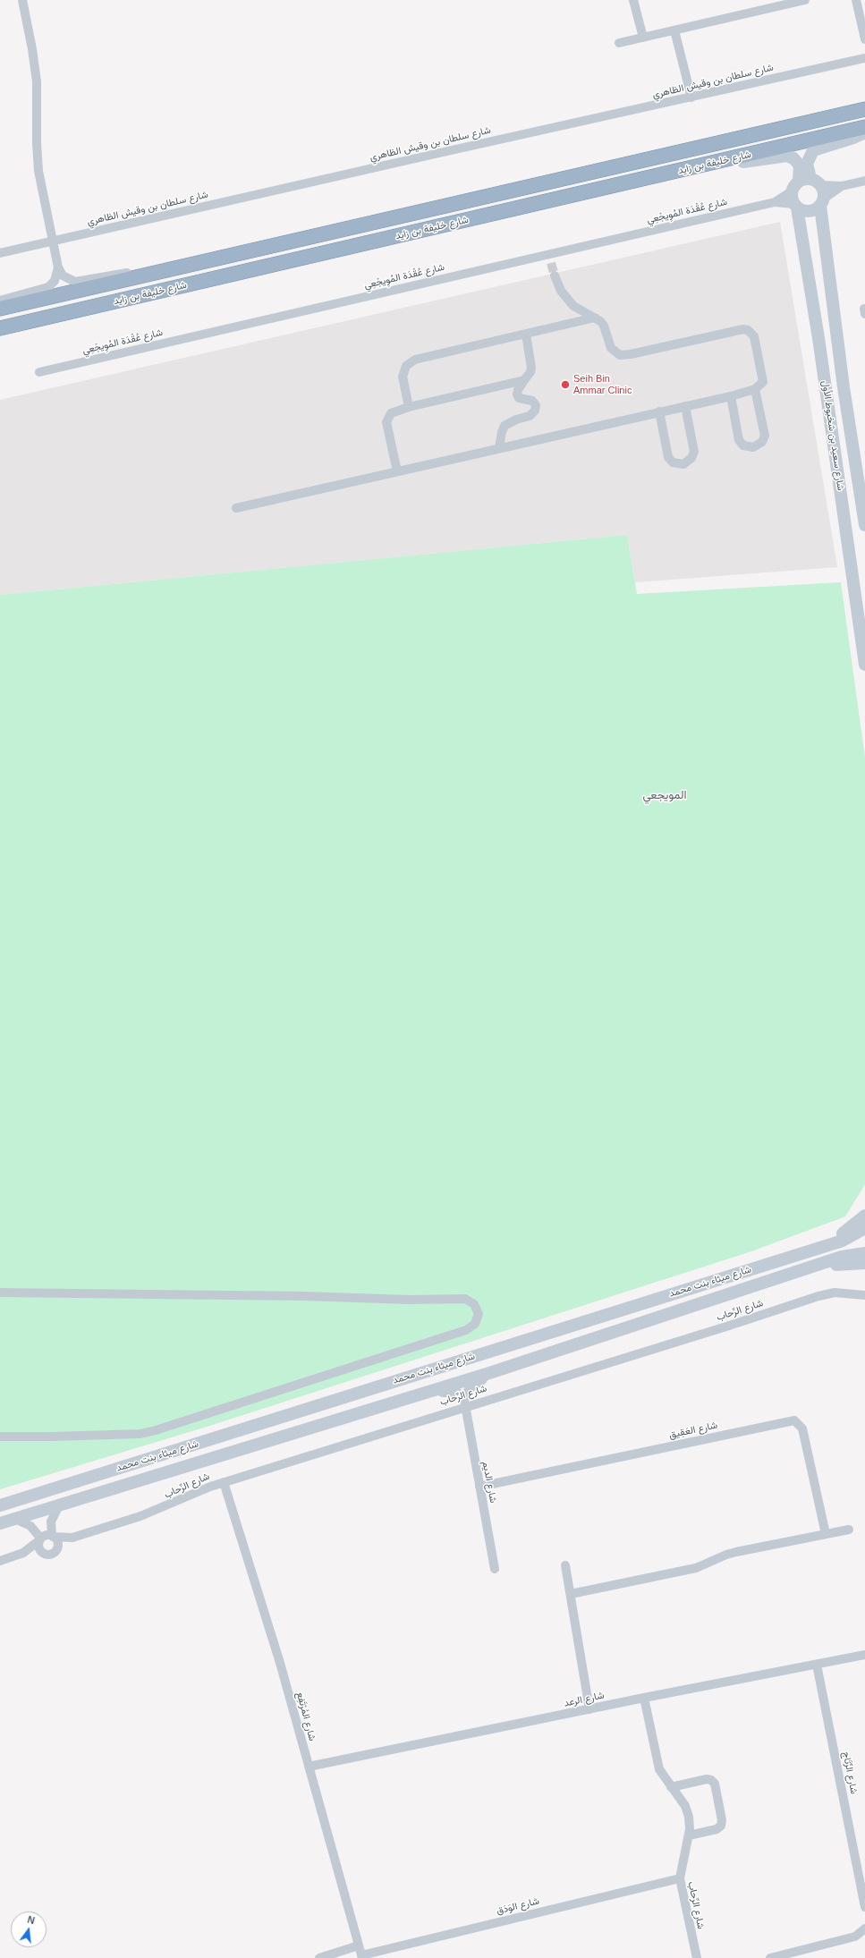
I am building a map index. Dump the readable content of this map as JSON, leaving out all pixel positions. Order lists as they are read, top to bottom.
{
  "streets": {
    "highway": ["شارع خليفة بن زايد"],
    "main road": ["شارع سعيد بن شخبوط الأول", "شارع ميثاء بنت محمد"],
    "street": [
      "شارع سلطان بن وقيش الظاهري",
      "شارع عُقْدَة المُوِيجْعِي",
      "شارع الرِّحاب",
      "شارع العَقِيق",
      "شارع الديم",
      "شارع الرعد",
      "شارع المُرْتَفِع",
      "شارع الرِّتَاج",
      "شارع الوَدَق"
    ]
  },
  "crossings": [
    ["شارع عُقْدَة المُوِيجْعِي", "شارع سعيد بن شخبوط الأول"],
    ["شارع الرِّحاب", "شارع الديم"],
    ["شارع الرِّحاب", "شارع الرعد"],
    ["شارع الرِّحاب", "شارع المُرْتَفِع"],
    ["شارع الرِّحاب", "شارع الوَدَق"],
    ["شارع العَقِيق", "شارع الديم"],
    ["شارع الرعد", "شارع المُرْتَفِع"],
    ["شارع الرعد", "شارع الرِّتَاج"],
    ["شارع المُرْتَفِع", "شارع الوَدَق"]
  ],
  "districts": ["المويجعي"],
  "places": ["Seih Bin Ammar Clinic"],
  "north": "top"
}
